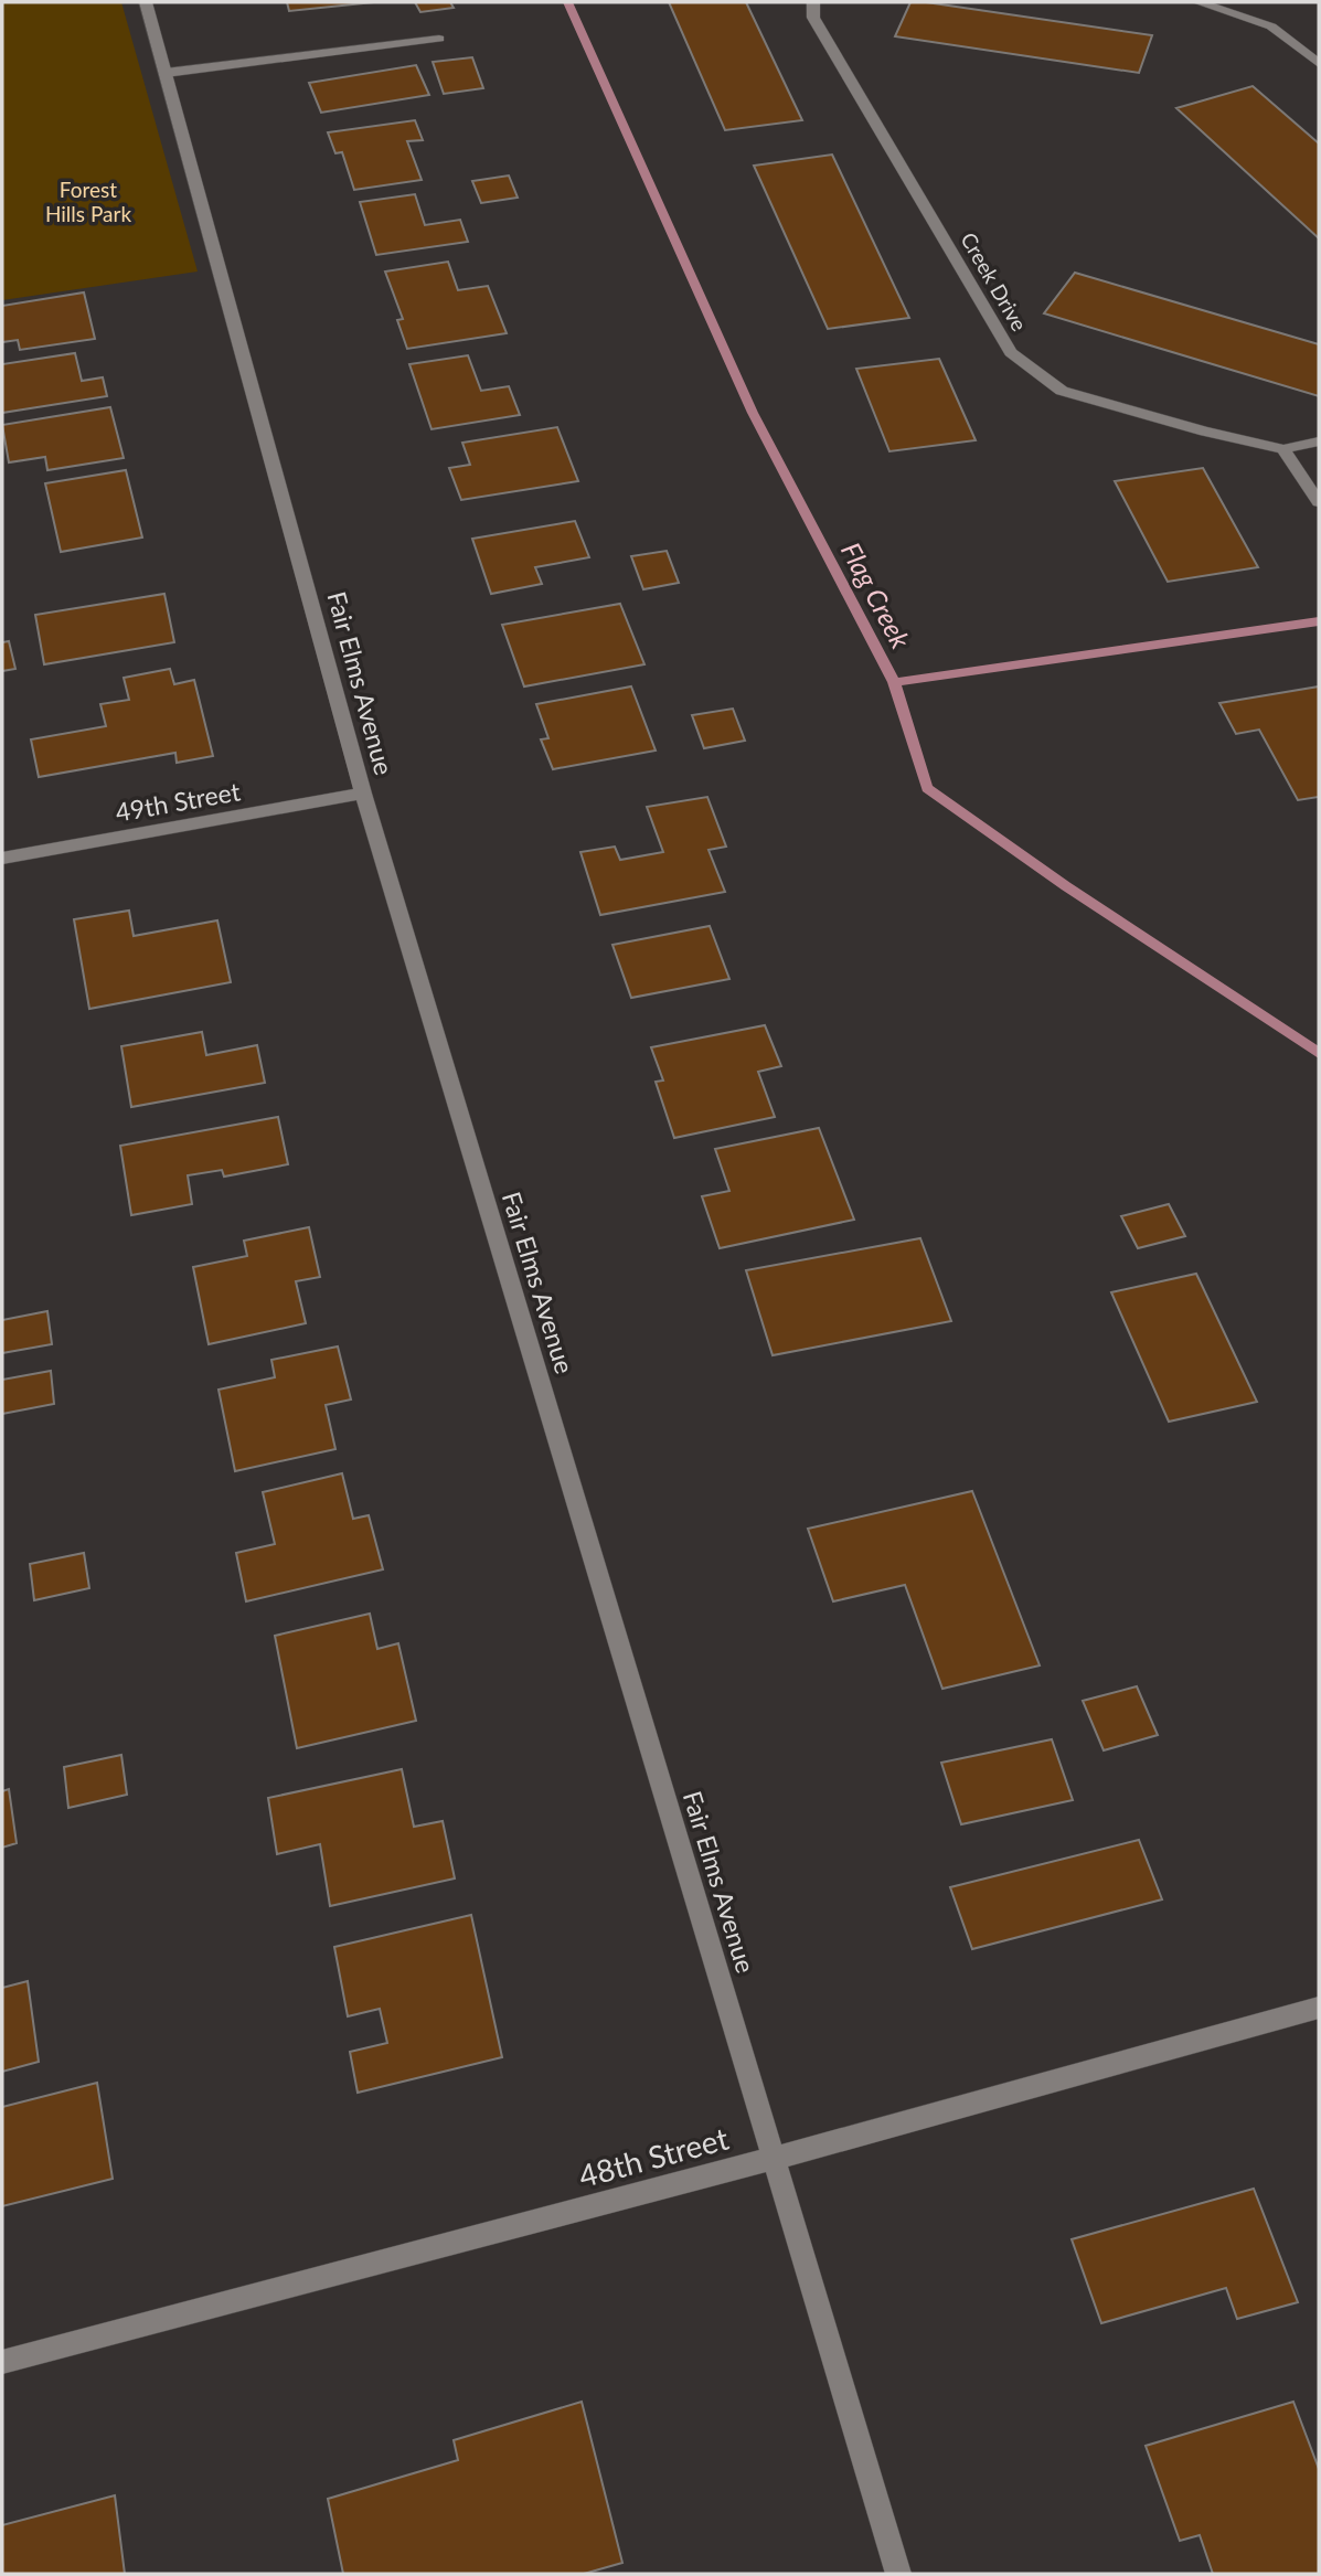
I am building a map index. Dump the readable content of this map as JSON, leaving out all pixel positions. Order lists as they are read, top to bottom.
{
  "streets": {
    "street": [
      "Creek Drive",
      "Fair Elms Avenue",
      "49th Street",
      "48th Street"
    ]
  },
  "crossings": [
    ["Fair Elms Avenue", "49th Street"],
    ["Fair Elms Avenue", "48th Street"]
  ],
  "water": ["Flag Creek"],
  "parks": ["Forest Hills Park"]
}
